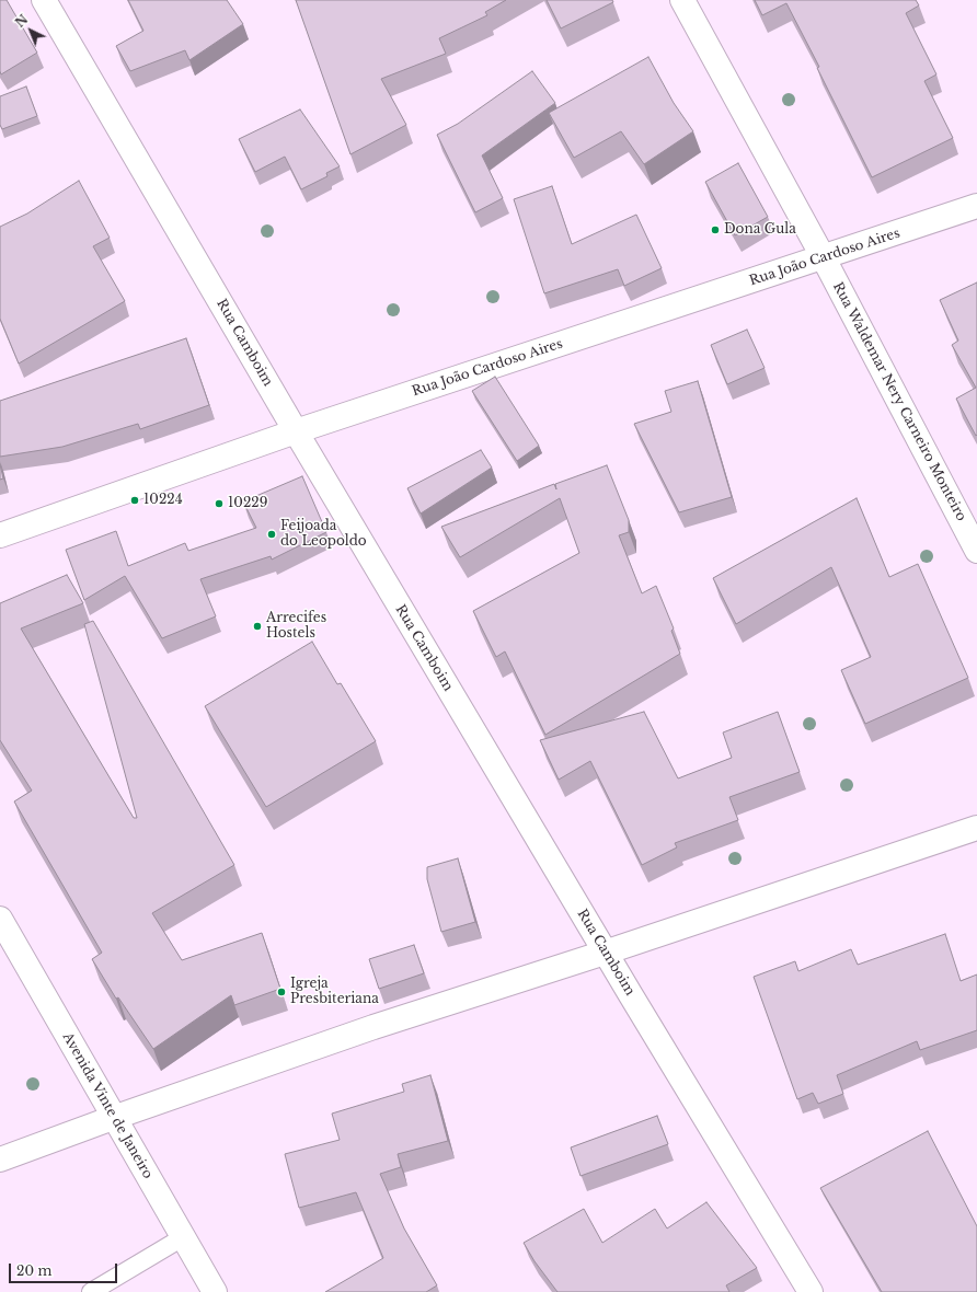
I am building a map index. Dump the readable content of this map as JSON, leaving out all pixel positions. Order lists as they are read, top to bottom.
{
  "streets": {
    "street": [
      "Rua João Cardoso Aires",
      "Rua Camboim",
      "Rua Waldemar Nery Carneiro Monteiro",
      "Avenida Vinte de Janeiro"
    ]
  },
  "crossings": [
    ["Rua João Cardoso Aires", "Rua Camboim"],
    ["Rua João Cardoso Aires", "Rua Waldemar Nery Carneiro Monteiro"]
  ],
  "places": [
    "Dona Gula",
    "10224",
    "10229",
    "Feijoada do Leopoldo",
    "Arrecifes Hostels",
    "Igreja Presbiteriana"
  ],
  "scale_bar": "20 m",
  "north": "top left"
}
